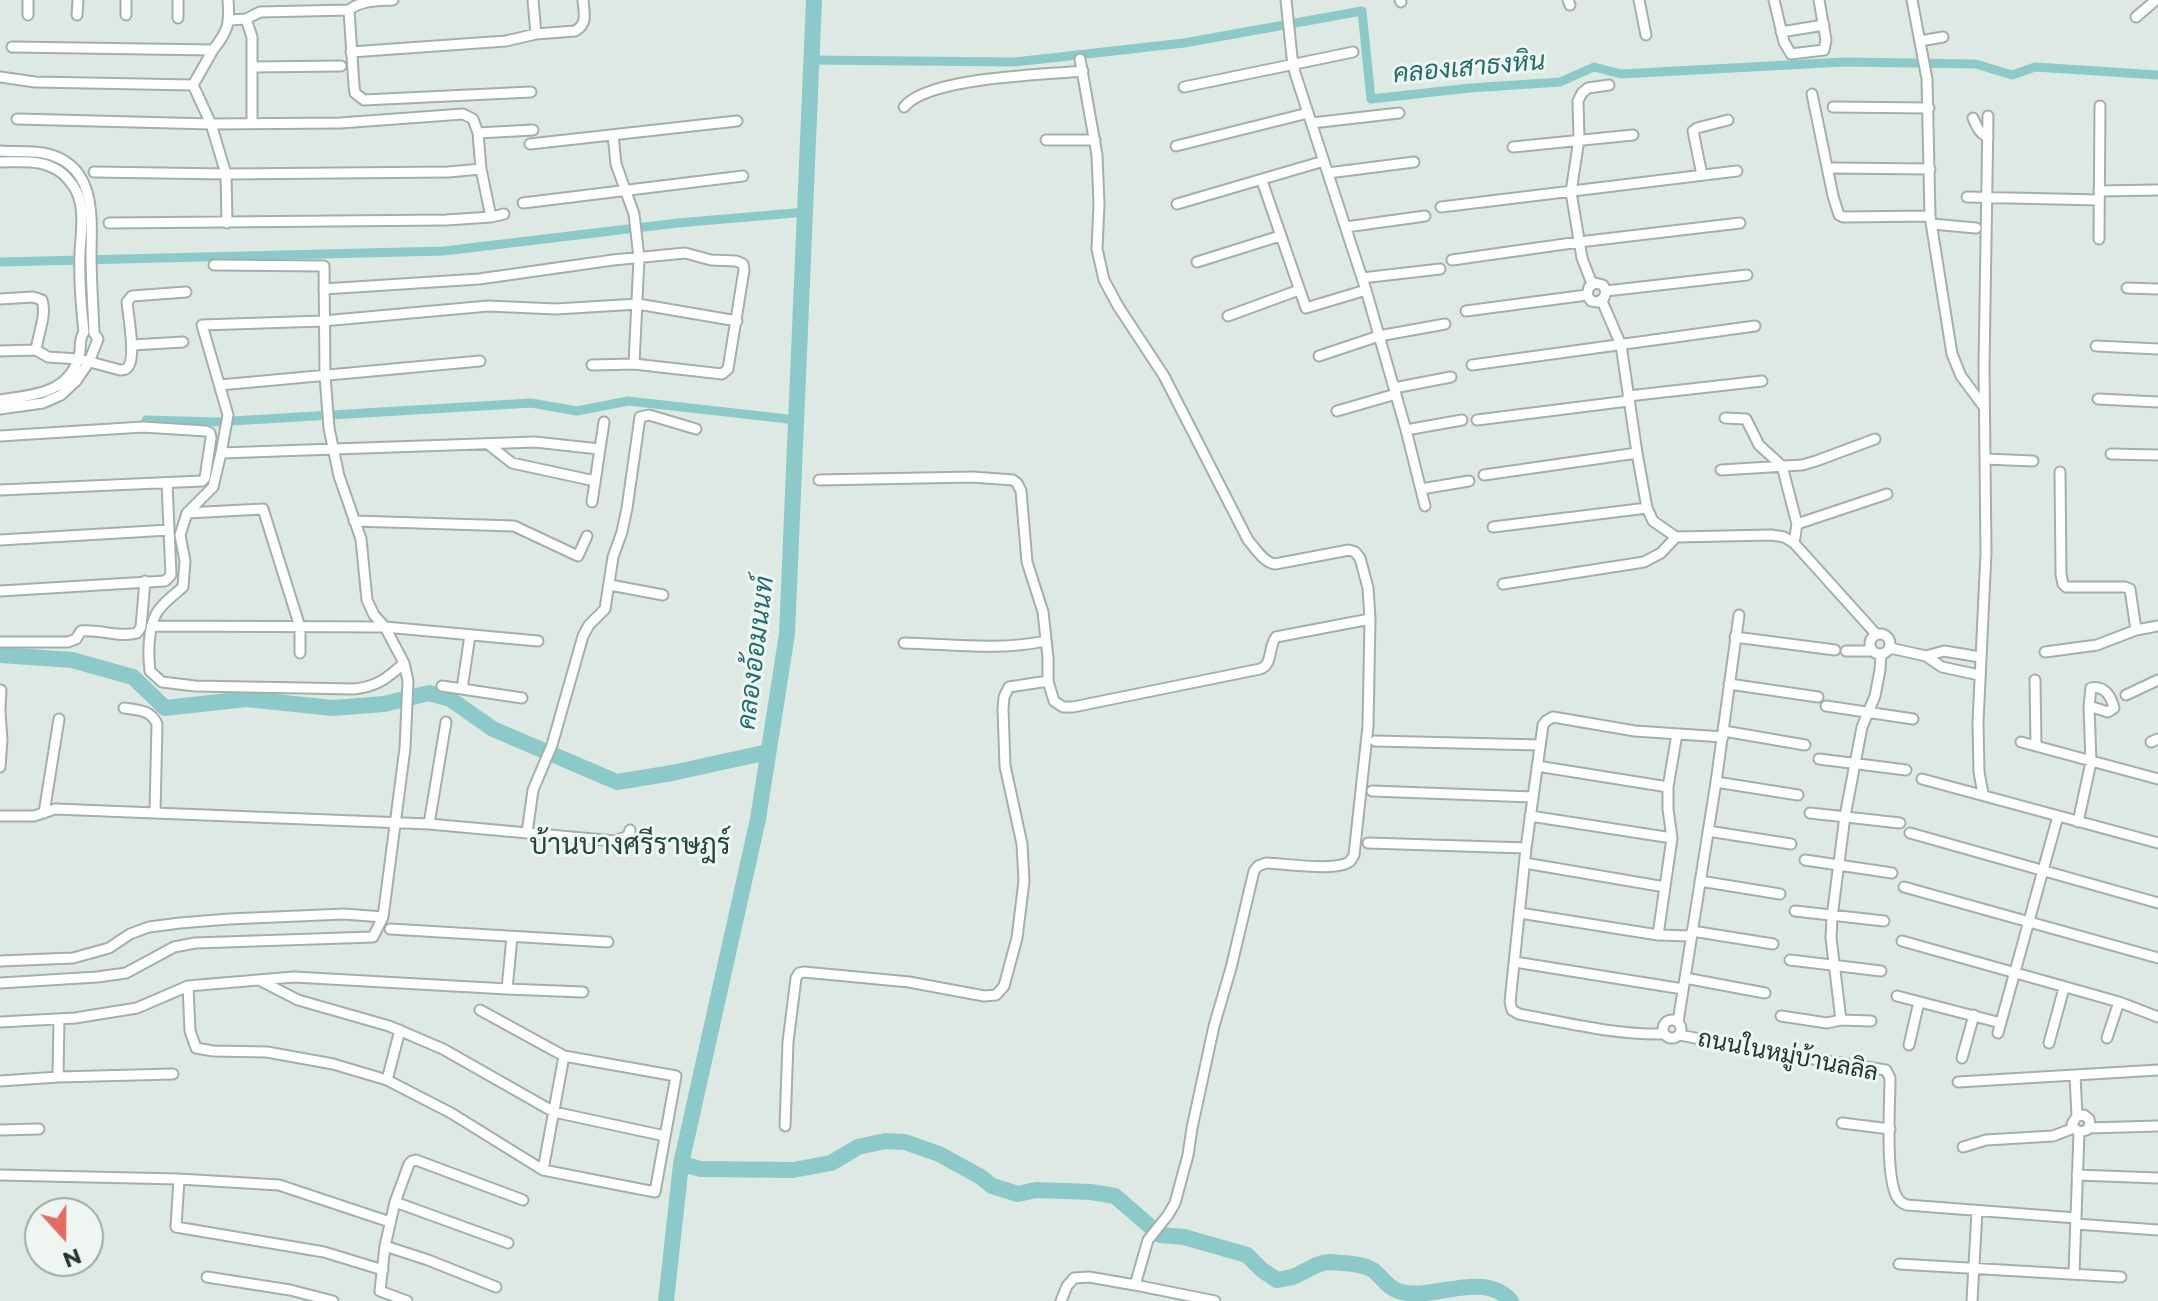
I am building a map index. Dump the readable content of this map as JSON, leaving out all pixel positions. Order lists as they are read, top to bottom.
{
  "streets": {
    "street": ["ถนนในหมู่บ้านลลิล"]
  },
  "districts": ["บ้านบางศรีราษฎร์"],
  "water": ["คลองเสาธงหิน", "คลองอ้อมนนท์"],
  "north": "bottom"
}
